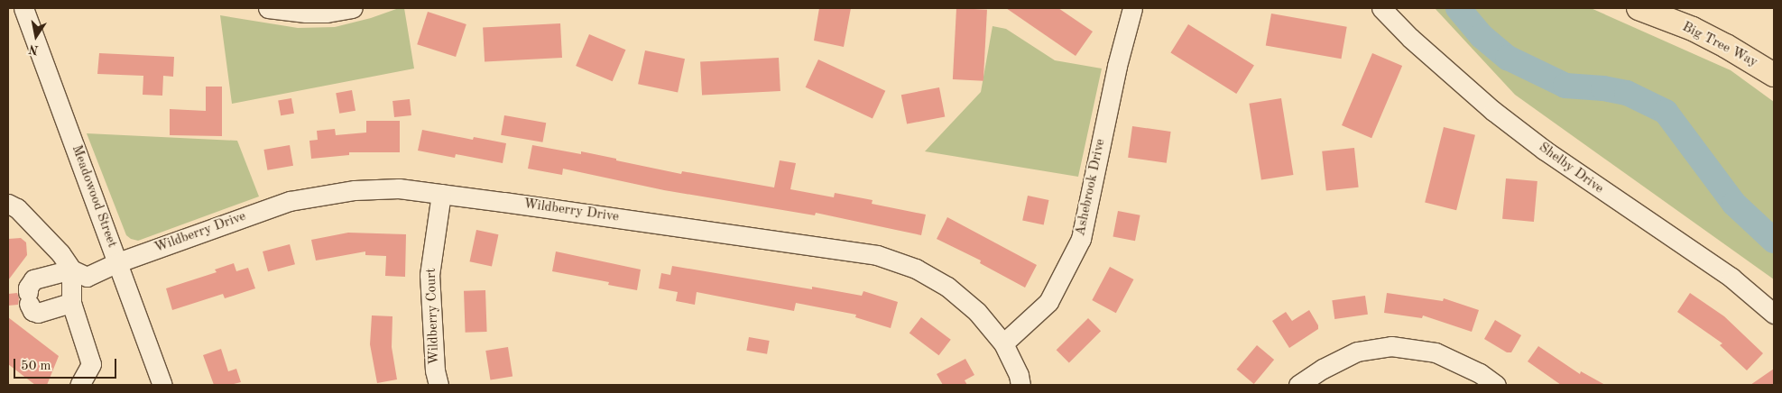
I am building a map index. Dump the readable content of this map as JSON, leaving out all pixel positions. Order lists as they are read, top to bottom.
{
  "streets": {
    "main road": ["Big Tree Way"],
    "street": [
      "Shelby Drive",
      "Ashebrook Drive",
      "Meadowood Street",
      "Wildberry Drive",
      "Wildberry Court"
    ]
  },
  "crossings": [
    ["Ashebrook Drive", "Wildberry Drive"],
    ["Meadowood Street", "Wildberry Drive"],
    ["Wildberry Drive", "Wildberry Court"]
  ],
  "scale_bar": "50 m",
  "north": "bottom"
}
